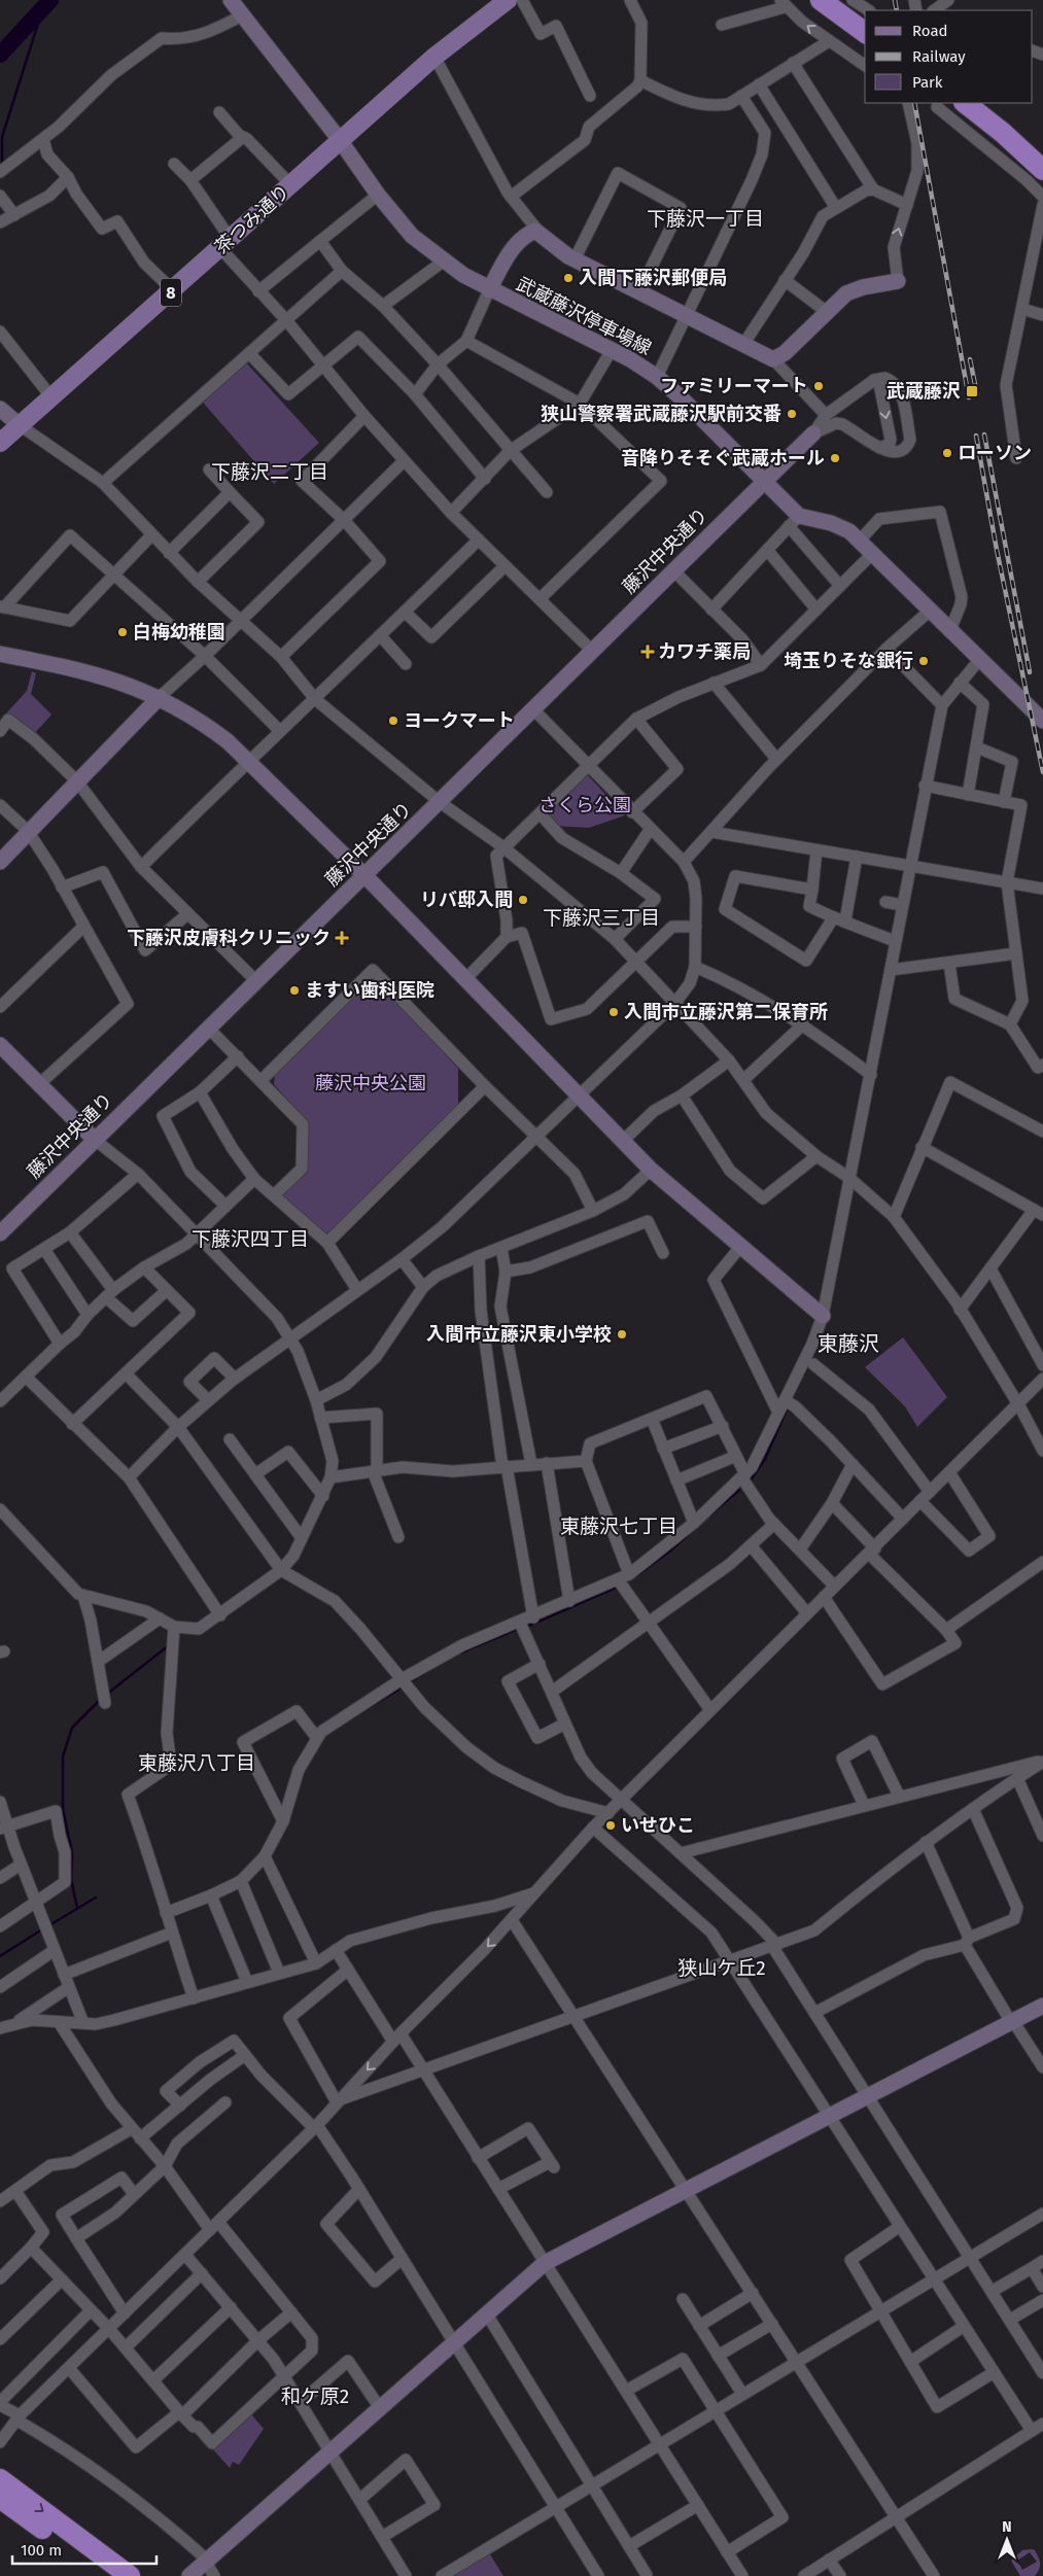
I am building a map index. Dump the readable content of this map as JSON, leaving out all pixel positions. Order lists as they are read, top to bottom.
{
  "streets": {
    "main road": ["茶つみ通り", "8"],
    "street": ["武蔵藤沢停車場線", "藤沢中央通り"]
  },
  "crossings": [
    ["茶つみ通り", "武蔵藤沢停車場線"],
    ["武蔵藤沢停車場線", "藤沢中央通り"]
  ],
  "districts": [
    "下藤沢一丁目",
    "下藤沢二丁目",
    "下藤沢三丁目",
    "下藤沢四丁目",
    "東藤沢",
    "東藤沢七丁目",
    "東藤沢八丁目",
    "狭山ケ丘2",
    "和ケ原2"
  ],
  "parks": ["さくら公園", "藤沢中央公園"],
  "places": {
    "other": [
      "入間下藤沢郵便局",
      "ファミリーマート",
      "狭山警察署武蔵藤沢駅前交番",
      "ローソン",
      "音降りそそぐ武蔵ホール",
      "白梅幼稚園",
      "埼玉りそな銀行",
      "ヨークマート",
      "リバ邸入間",
      "ますい歯科医院",
      "入間市立藤沢第二保育所",
      "入間市立藤沢東小学校",
      "いせひこ"
    ],
    "transit": ["武蔵藤沢"],
    "health": ["カワチ薬局", "下藤沢皮膚科クリニック"]
  },
  "legend": ["Road", "Railway", "Park"],
  "scale_bar": "100 m",
  "north": "top"
}
